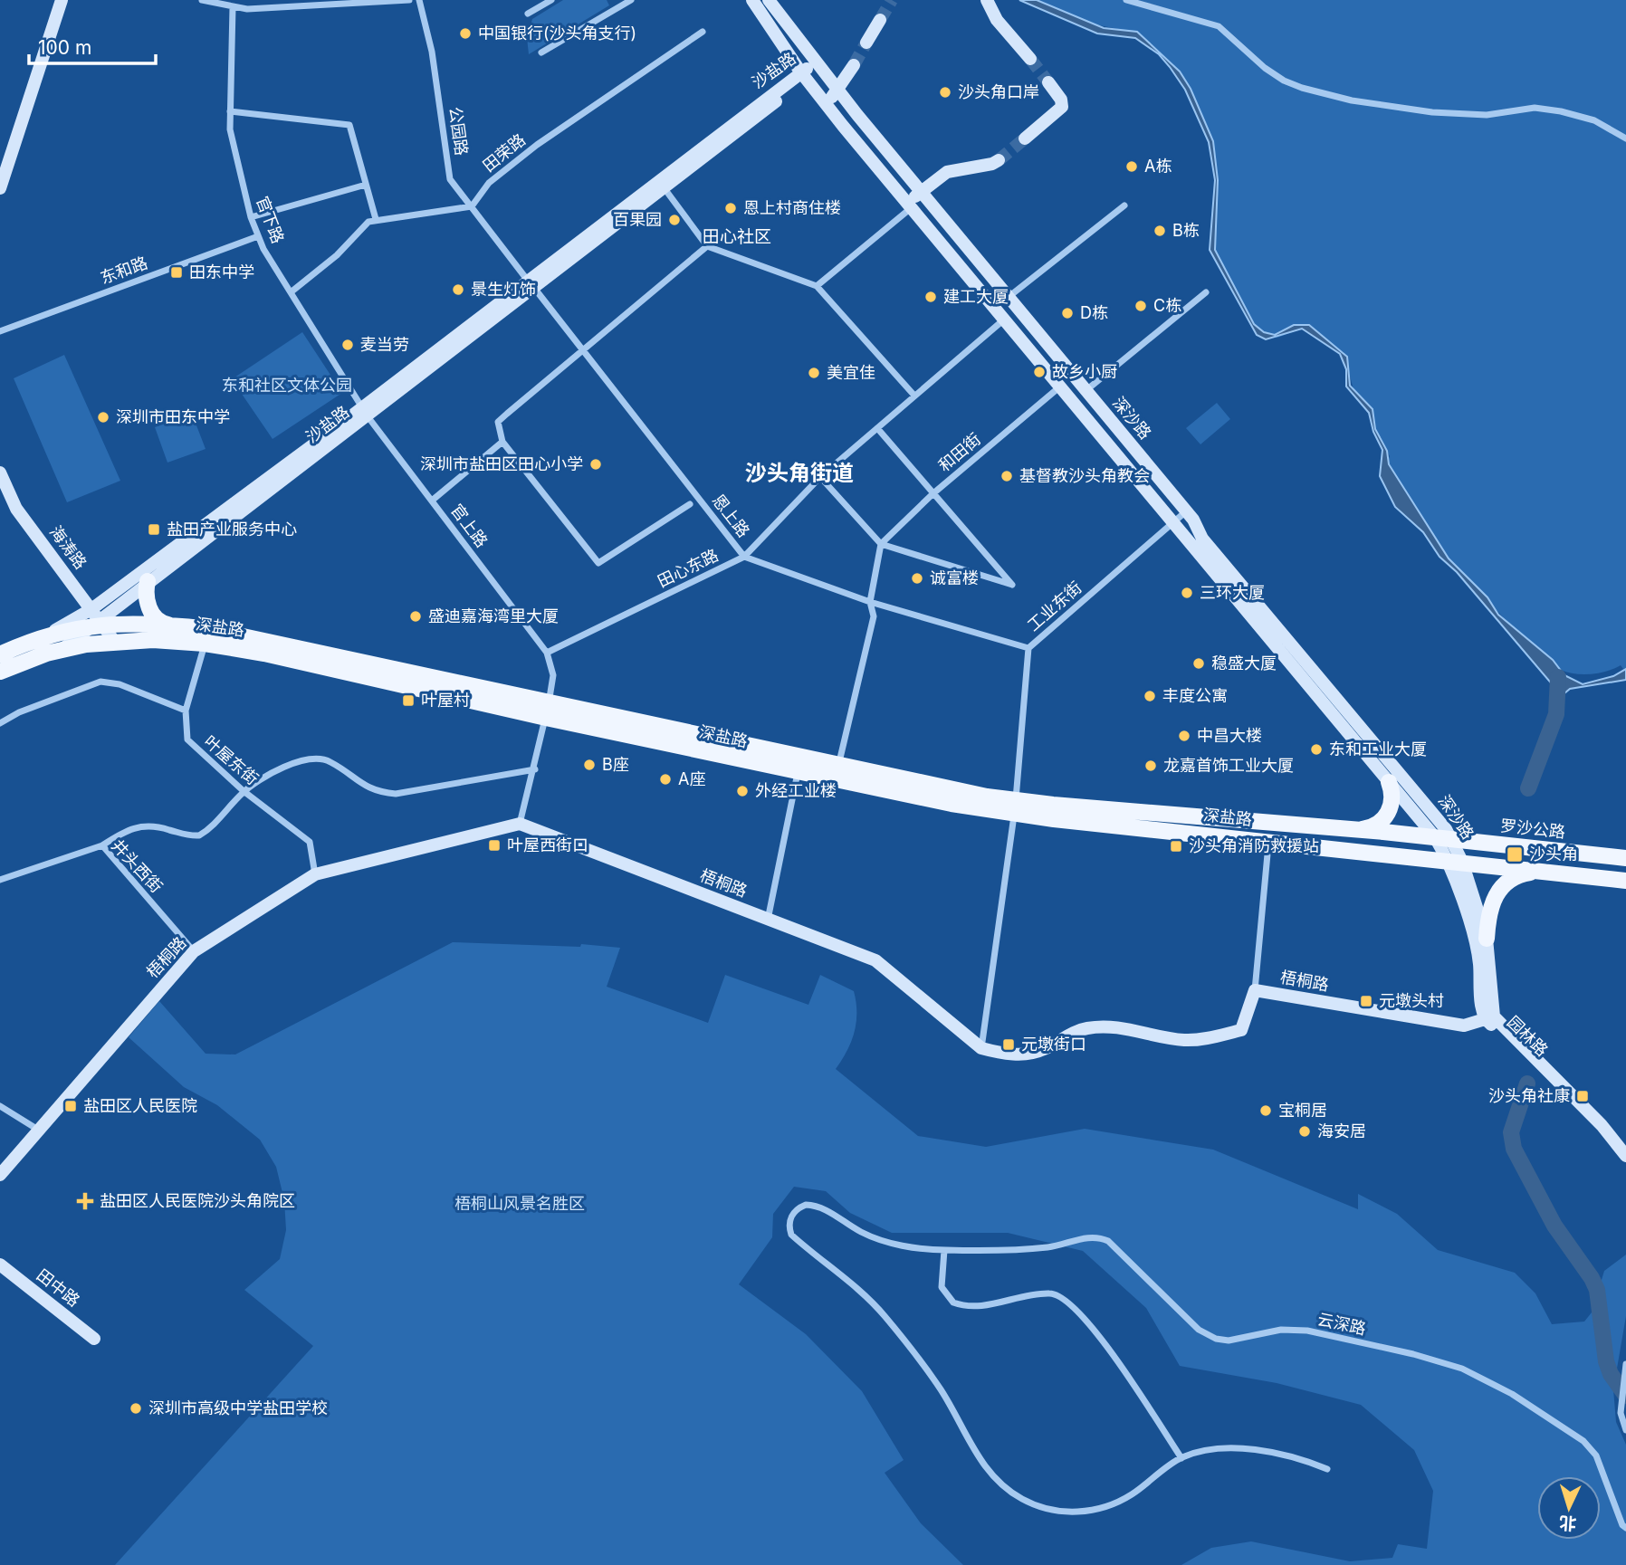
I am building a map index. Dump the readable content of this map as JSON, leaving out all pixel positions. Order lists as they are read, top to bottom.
{
  "streets": {
    "main road": [
      "沙盐路",
      "深沙路",
      "海涛路",
      "深盐路",
      "罗沙公路",
      "梧桐路",
      "园林路",
      "田中路"
    ],
    "street": [
      "公园路",
      "田荣路",
      "官下路",
      "东和路",
      "和田街",
      "恩上路",
      "官上路",
      "田心东路",
      "工业东街",
      "叶屋东街",
      "井头西街",
      "云深路"
    ]
  },
  "crossings": [
    ["沙盐路", "公园路"],
    ["沙盐路", "官下路"],
    ["沙盐路", "深沙路"],
    ["沙盐路", "恩上路"],
    ["沙盐路", "官上路"],
    ["沙盐路", "海涛路"],
    ["沙盐路", "深盐路"],
    ["公园路", "田荣路"],
    ["公园路", "恩上路"],
    ["官下路", "东和路"],
    ["官下路", "官上路"],
    ["深沙路", "和田街"],
    ["深沙路", "田心东路"],
    ["深沙路", "工业东街"],
    ["深沙路", "深盐路"],
    ["深沙路", "罗沙公路"],
    ["深沙路", "园林路"],
    ["恩上路", "田心东路"],
    ["恩上路", "工业东街"],
    ["官上路", "田心东路"],
    ["海涛路", "深盐路"],
    ["工业东街", "深盐路"],
    ["工业东街", "梧桐路"],
    ["深盐路", "叶屋东街"],
    ["深盐路", "罗沙公路"],
    ["深盐路", "园林路"],
    ["叶屋东街", "梧桐路"],
    ["井头西街", "梧桐路"],
    ["梧桐路", "园林路"]
  ],
  "districts": ["田心社区", "沙头角街道"],
  "parks": ["东和社区文体公园", "梧桐山风景名胜区"],
  "places": {
    "other": [
      "中国银行(沙头角支行)",
      "沙头角口岸",
      "A栋",
      "恩上村商住楼",
      "百果园",
      "B栋",
      "景生灯饰",
      "建工大厦",
      "C栋",
      "D栋",
      "麦当劳",
      "故乡小厨",
      "美宜佳",
      "深圳市田东中学",
      "深圳市盐田区田心小学",
      "基督教沙头角教会",
      "诚富楼",
      "三环大厦",
      "盛迪嘉海湾里大厦",
      "稳盛大厦",
      "丰度公寓",
      "中昌大楼",
      "东和工业大厦",
      "B座",
      "龙嘉首饰工业大厦",
      "A座",
      "外经工业楼",
      "宝桐居",
      "海安居",
      "深圳市高级中学盐田学校"
    ],
    "transit": [
      "田东中学",
      "盐田产业服务中心",
      "叶屋村",
      "叶屋西街口",
      "沙头角消防救援站",
      "沙头角",
      "元墩头村",
      "元墩街口",
      "沙头角社康",
      "盐田区人民医院"
    ],
    "health": ["盐田区人民医院沙头角院区"]
  },
  "scale_bar": "100 m",
  "north": "bottom"
}
